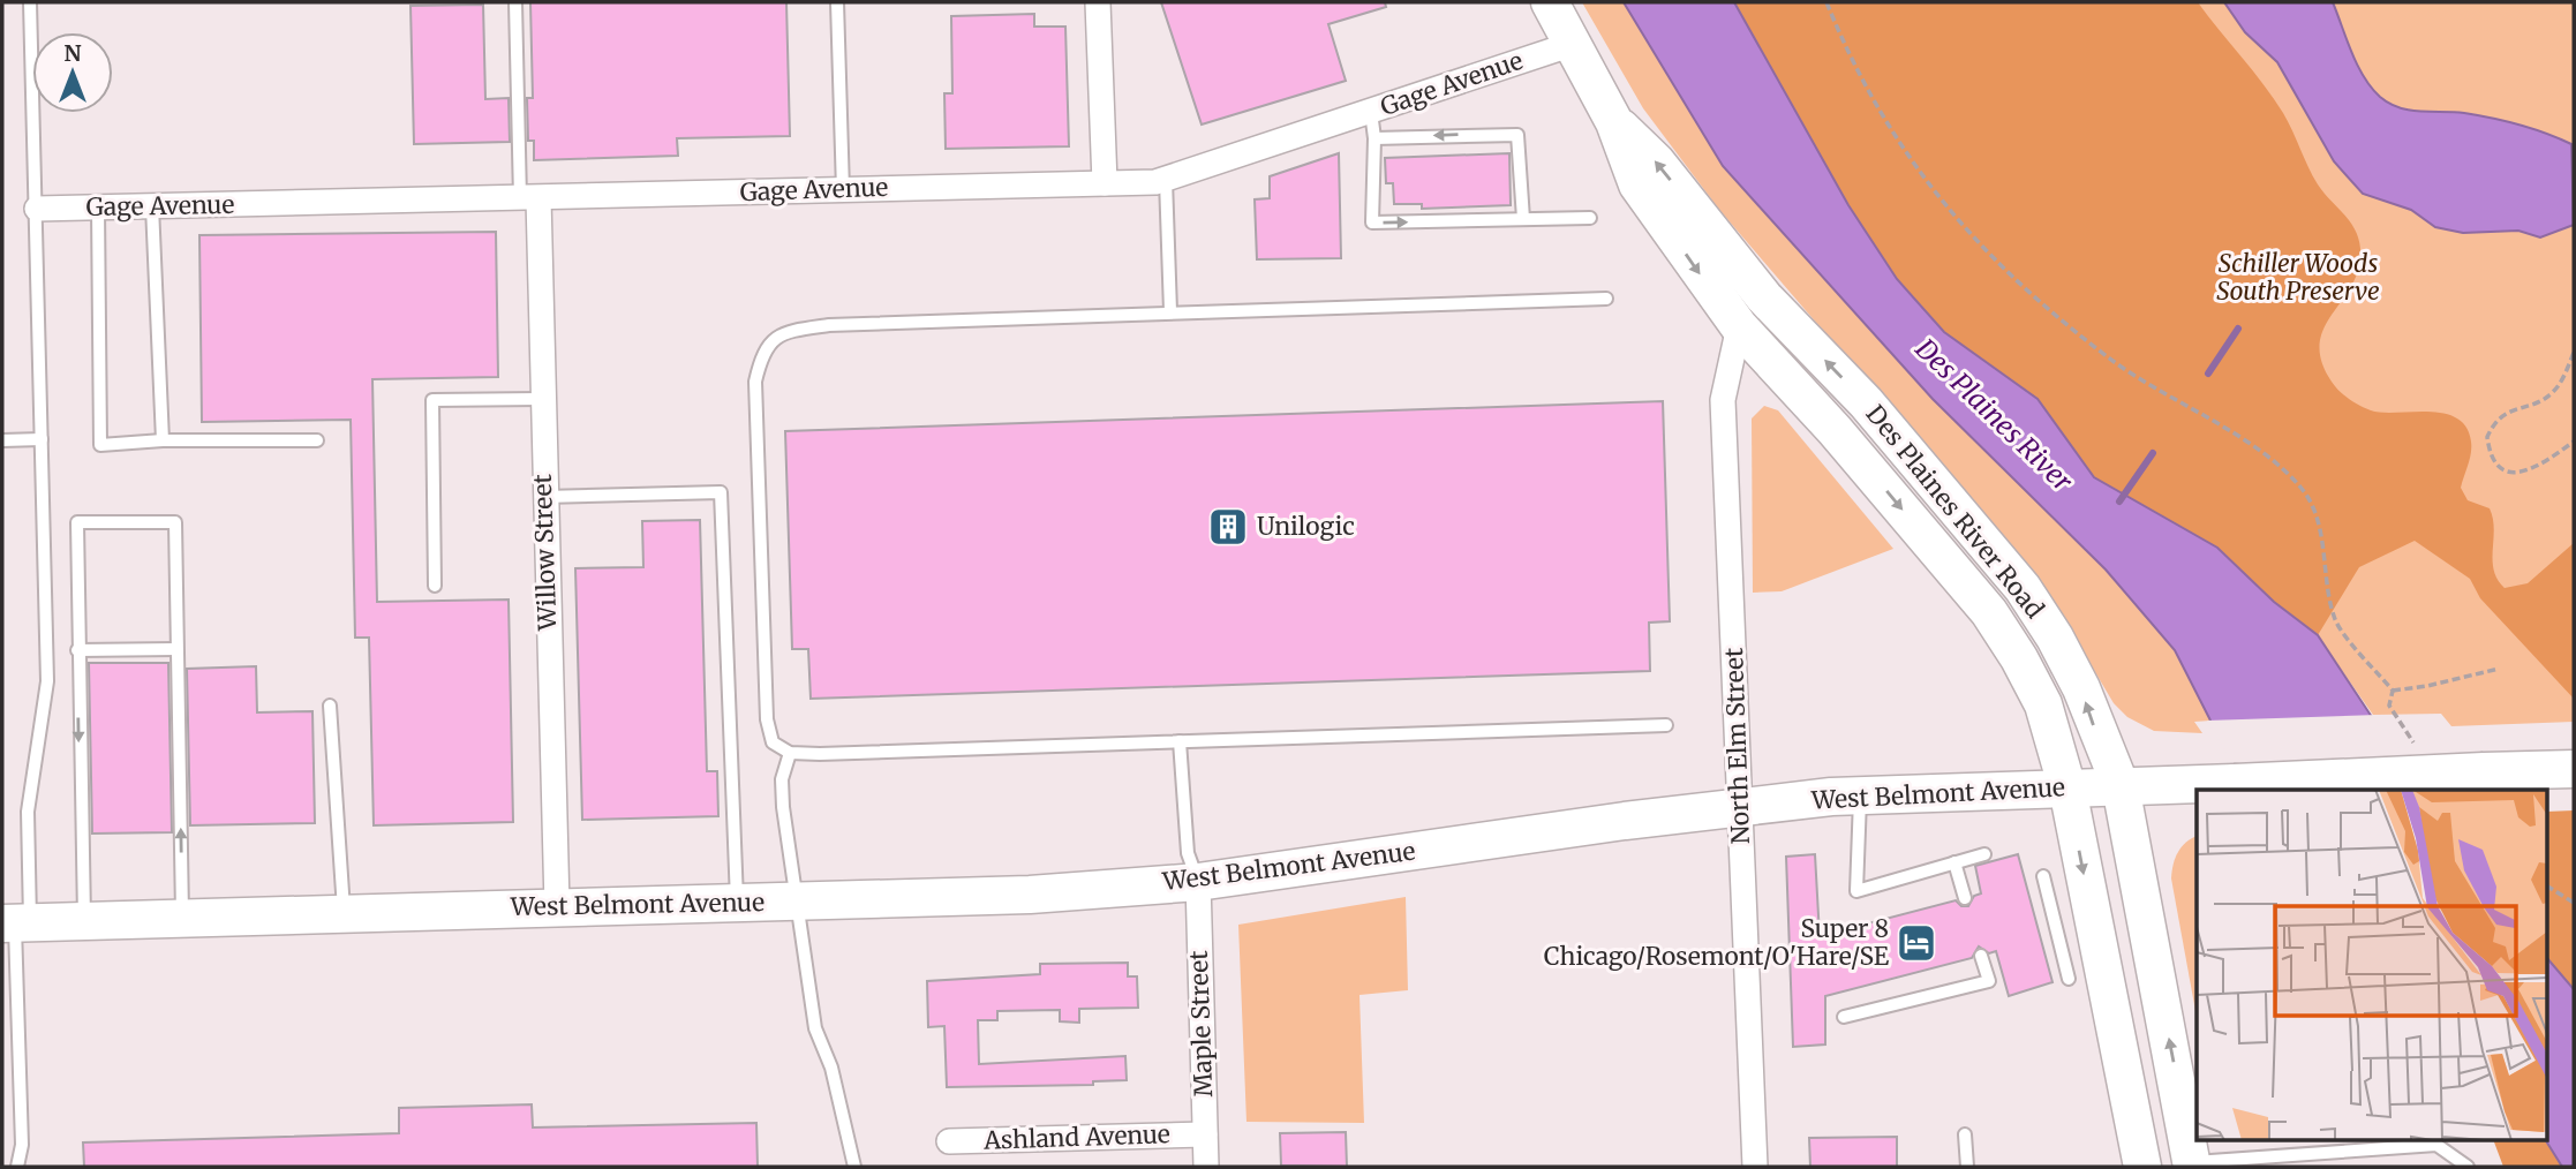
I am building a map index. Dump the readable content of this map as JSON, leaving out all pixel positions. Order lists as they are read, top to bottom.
{
  "streets": {
    "main road": ["Des Plaines River Road", "West Belmont Avenue"],
    "street": [
      "Gage Avenue",
      "Willow Street",
      "North Elm Street",
      "Maple Street",
      "Ashland Avenue"
    ]
  },
  "crossings": [
    ["Gage Avenue", "Des Plaines River Road"],
    ["Gage Avenue", "Willow Street"],
    ["Des Plaines River Road", "North Elm Street"],
    ["Des Plaines River Road", "West Belmont Avenue"],
    ["Willow Street", "West Belmont Avenue"],
    ["North Elm Street", "West Belmont Avenue"],
    ["West Belmont Avenue", "Maple Street"],
    ["Maple Street", "Ashland Avenue"]
  ],
  "water": ["Des Plaines River"],
  "parks": ["Schiller Woods South Preserve"],
  "places": {
    "building": ["Unilogic"],
    "hotel": ["Super 8 Chicago/Rosemont/O'Hare/SE"]
  },
  "north": "top"
}
